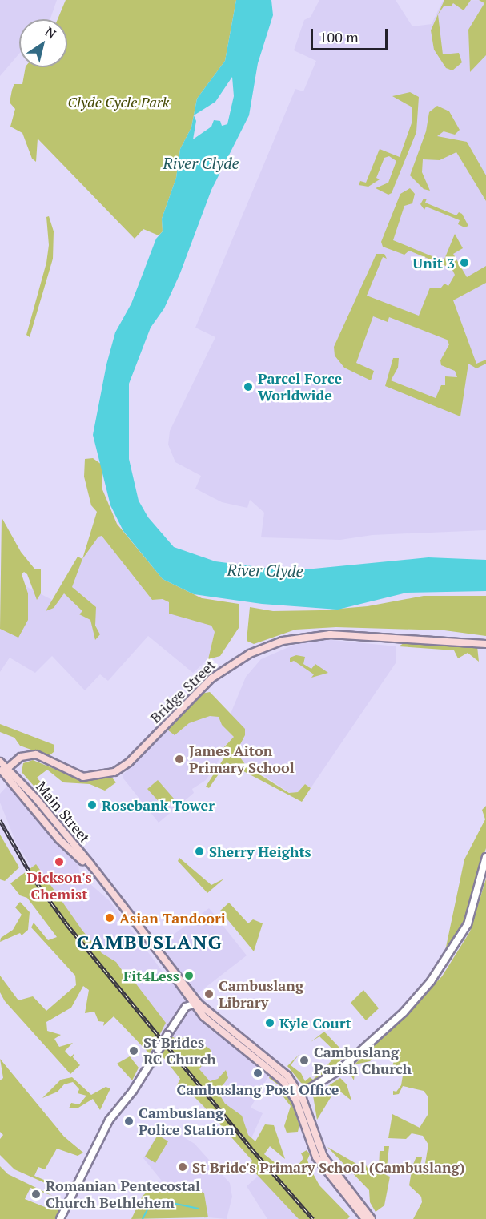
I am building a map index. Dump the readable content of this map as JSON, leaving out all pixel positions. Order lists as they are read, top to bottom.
{
  "streets": {
    "main road": ["Bridge Street", "Main Street"]
  },
  "crossings": [
    ["Bridge Street", "Main Street"]
  ],
  "districts": ["CAMBUSLANG"],
  "water": ["River Clyde"],
  "parks": ["Clyde Cycle Park"],
  "places": [
    "Unit 3",
    "Parcel Force Worldwide",
    "James Aiton Primary School",
    "Rosebank Tower",
    "Sherry Heights",
    "Dickson's Chemist",
    "Asian Tandoori",
    "Fit4Less",
    "Cambuslang Library",
    "Kyle Court",
    "St Brides RC Church",
    "Cambuslang Parish Church",
    "Cambuslang Post Office",
    "Cambuslang Police Station",
    "St Bride's Primary School (Cambuslang)",
    "Romanian Pentecostal Church Bethlehem"
  ],
  "scale_bar": "100 m",
  "north": "top right"
}
